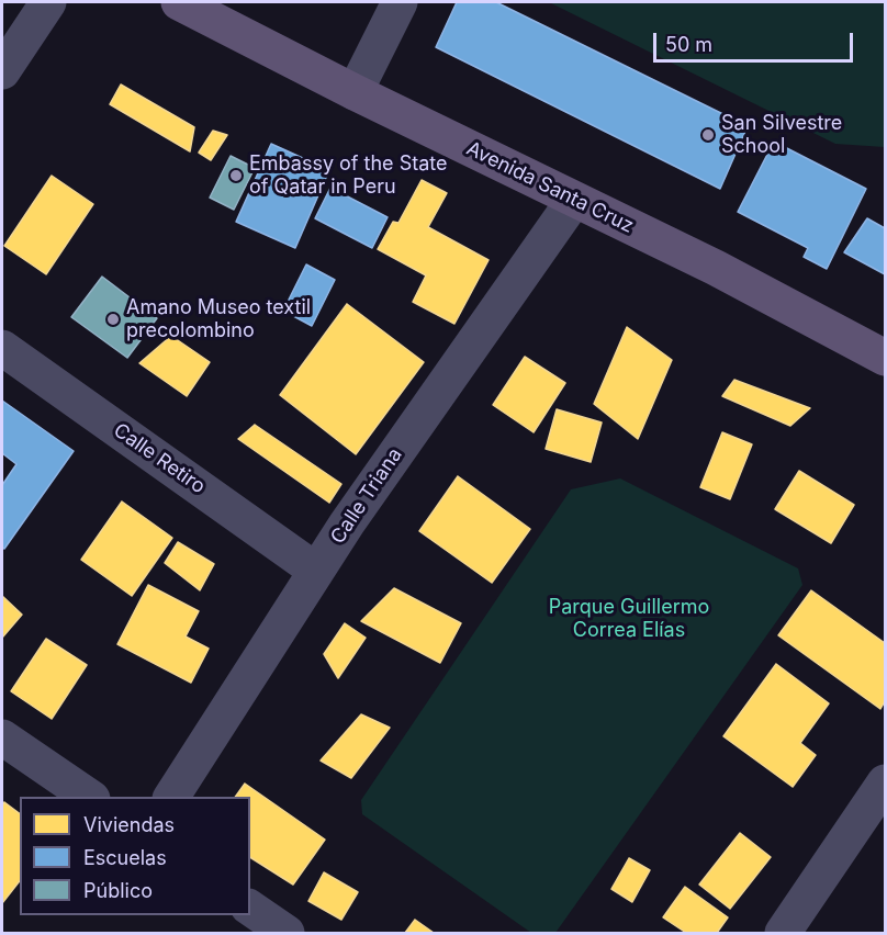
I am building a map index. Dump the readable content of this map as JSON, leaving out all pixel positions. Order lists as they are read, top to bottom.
{
  "streets": {
    "main road": ["Avenida Santa Cruz"],
    "street": ["Calle Retiro", "Calle Triana"]
  },
  "crossings": [
    ["Avenida Santa Cruz", "Calle Triana"],
    ["Calle Retiro", "Calle Triana"]
  ],
  "parks": ["Parque Guillermo Correa Elías"],
  "places": ["San Silvestre School", "Embassy of the State of Qatar in Peru", "Amano Museo textil precolombino"],
  "legend": ["Viviendas", "Escuelas", "Público"],
  "scale_bar": "50 m"
}
